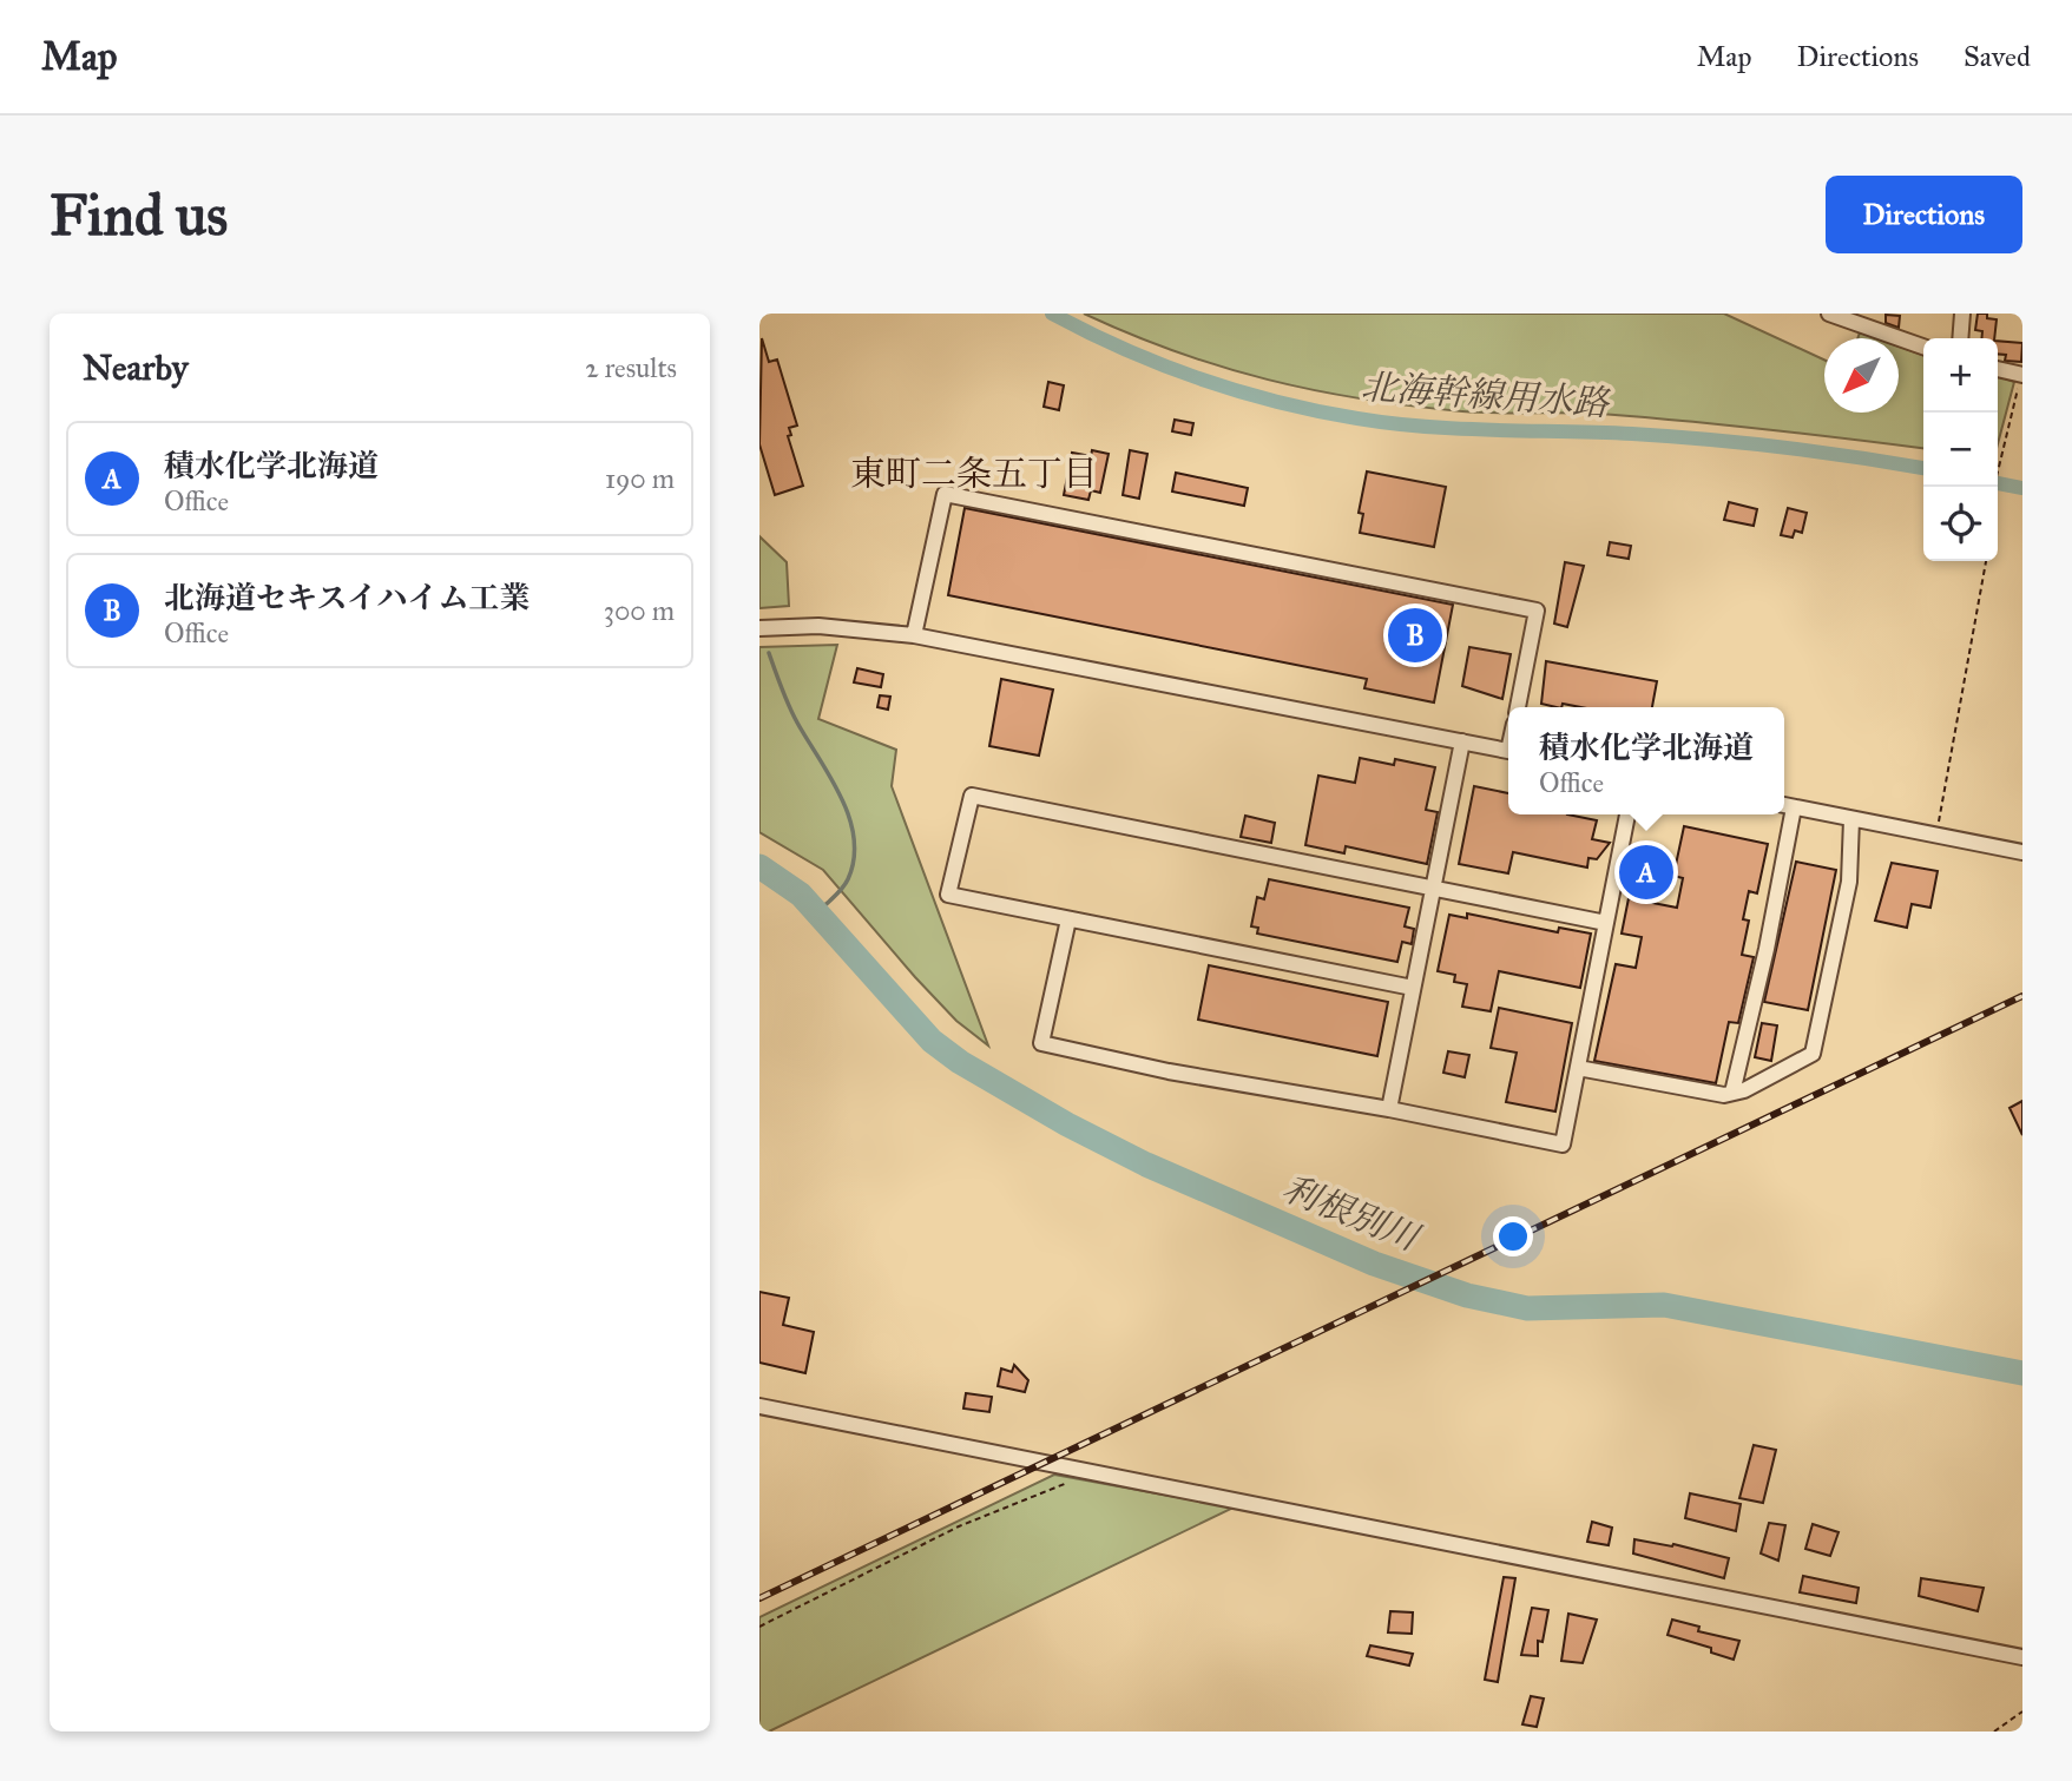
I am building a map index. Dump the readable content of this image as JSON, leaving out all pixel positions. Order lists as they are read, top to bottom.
{
  "districts": ["東町二条五丁目"],
  "water": ["北海幹線用水路", "利根別川"],
  "north": "bottom left",
  "page": {
    "header": "Map",
    "nav": ["Map", "Directions", "Saved"],
    "buttons": "Directions",
    "title": "Find us",
    "heading": ["Nearby", "2 results"],
    "map_buttons": ["+", "−"],
    "list": [
      {
        "mark": "A",
        "name": "積水化学北海道",
        "note": "Office",
        "value": "190 m"
      },
      {
        "mark": "B",
        "name": "北海道セキスイハイム工業",
        "note": "Office",
        "value": "300 m"
      }
    ],
    "pins": ["B", "A"],
    "popup": ["積水化学北海道", "Office"]
  }
}
